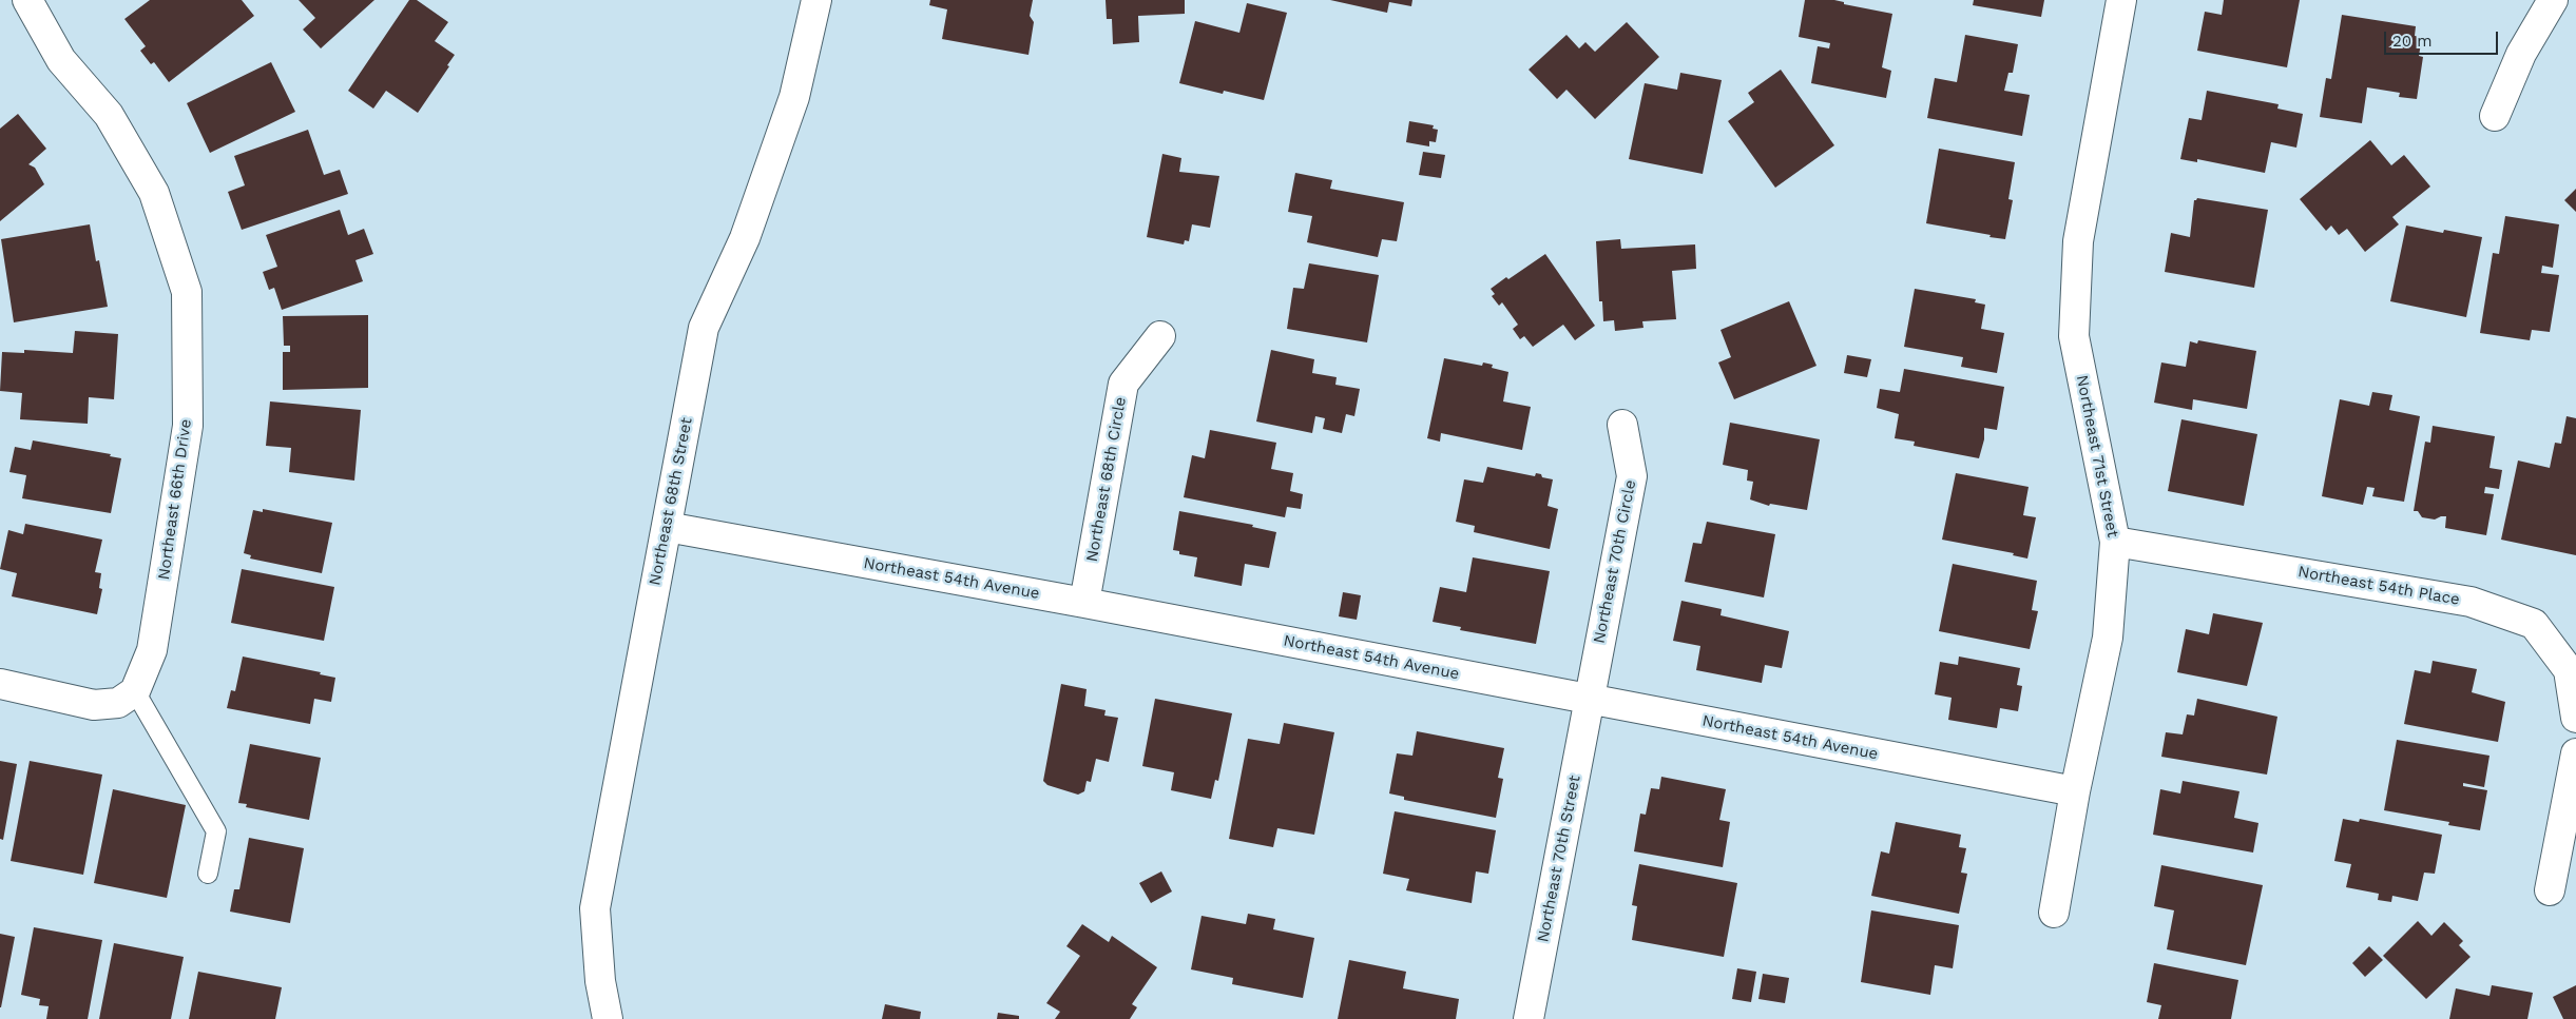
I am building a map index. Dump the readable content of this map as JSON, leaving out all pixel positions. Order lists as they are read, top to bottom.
{
  "streets": {
    "street": [
      "Northeast 71st Street",
      "Northeast 68th Circle",
      "Northeast 66th Drive",
      "Northeast 68th Street",
      "Northeast 70th Circle",
      "Northeast 54th Avenue",
      "Northeast 54th Place",
      "Northeast 70th Street"
    ]
  },
  "crossings": [
    ["Northeast 71st Street", "Northeast 54th Avenue"],
    ["Northeast 71st Street", "Northeast 54th Place"],
    ["Northeast 68th Circle", "Northeast 54th Avenue"],
    ["Northeast 68th Street", "Northeast 54th Avenue"],
    ["Northeast 70th Circle", "Northeast 54th Avenue"],
    ["Northeast 70th Circle", "Northeast 70th Street"],
    ["Northeast 54th Avenue", "Northeast 70th Street"]
  ],
  "scale_bar": "20 m"
}
